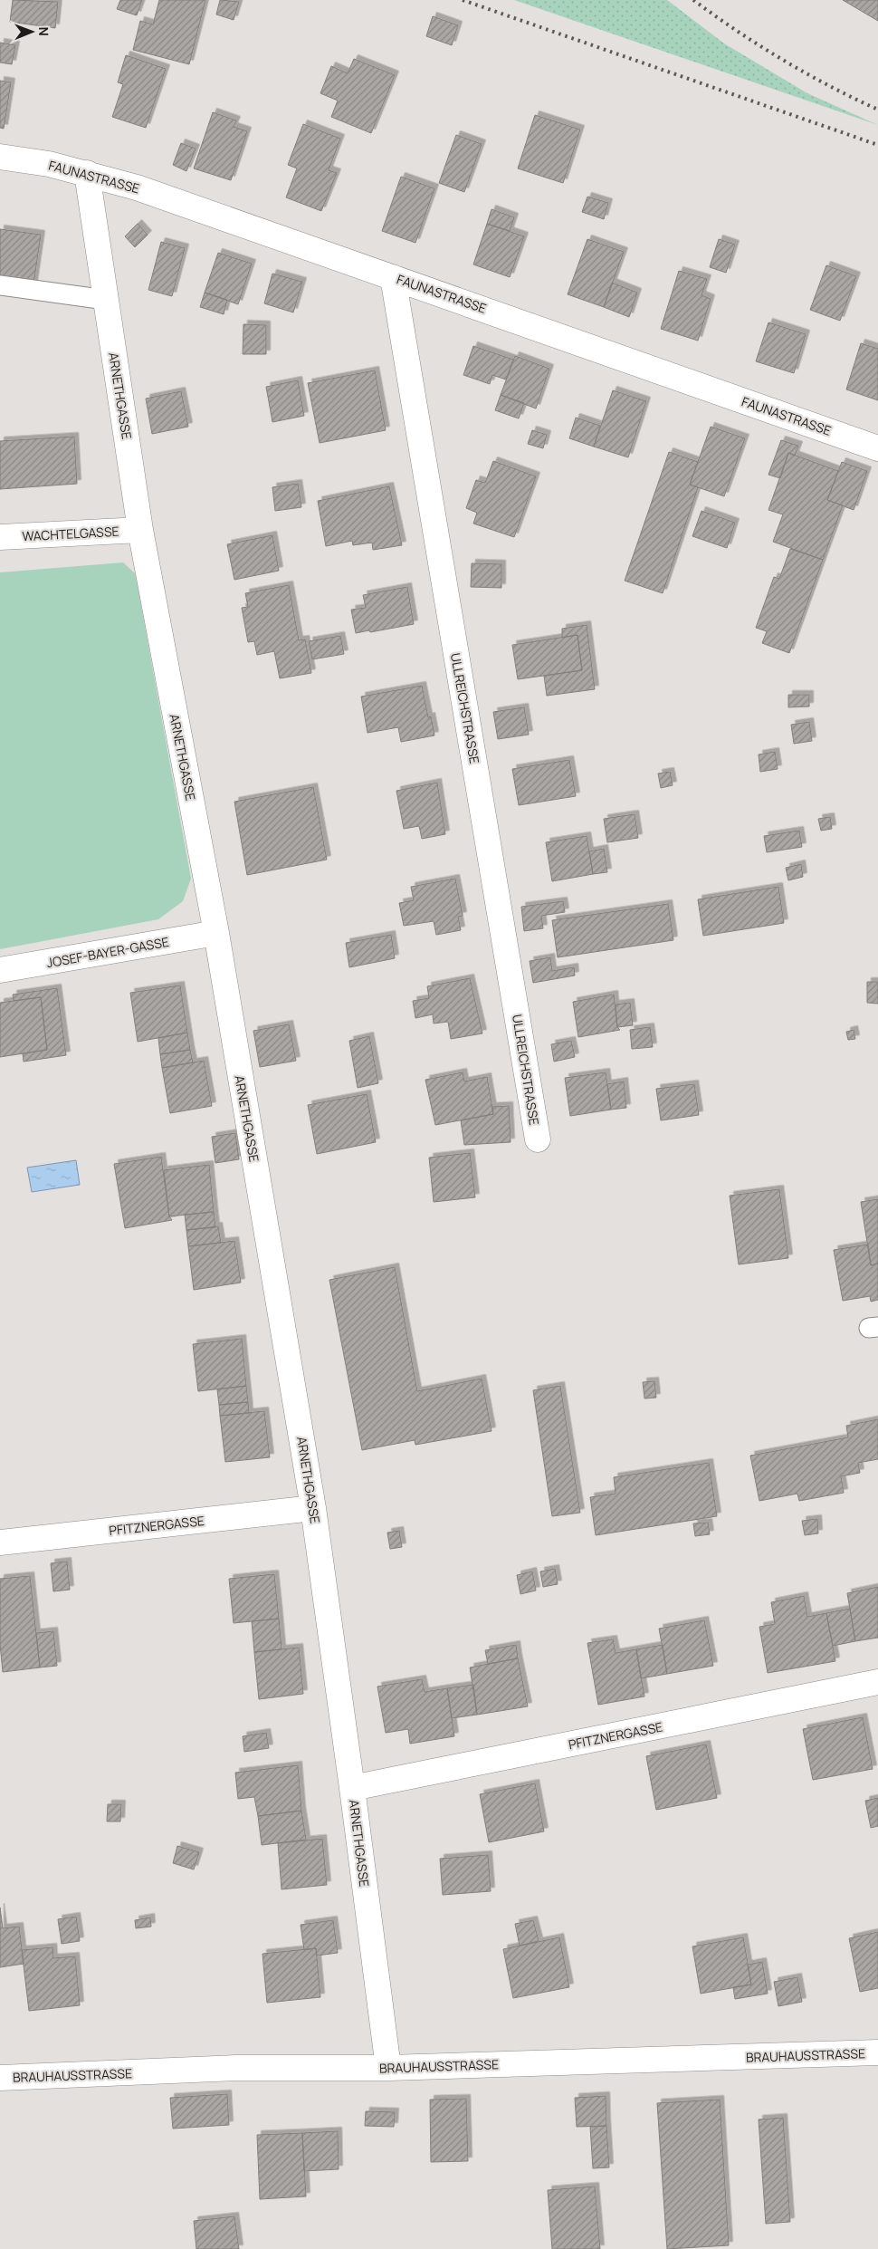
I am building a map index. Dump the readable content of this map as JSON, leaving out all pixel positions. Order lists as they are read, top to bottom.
{
  "streets": {
    "street": [
      "FAUNASTRASSE",
      "ARNETHGASSE",
      "WACHTELGASSE",
      "ULLREICHSTRASSE",
      "JOSEF-BAYER-GASSE",
      "PFITZNERGASSE",
      "BRAUHAUSSTRASSE"
    ]
  },
  "crossings": [
    ["FAUNASTRASSE", "ARNETHGASSE"],
    ["FAUNASTRASSE", "ULLREICHSTRASSE"],
    ["ARNETHGASSE", "WACHTELGASSE"],
    ["ARNETHGASSE", "JOSEF-BAYER-GASSE"],
    ["ARNETHGASSE", "PFITZNERGASSE"],
    ["ARNETHGASSE", "BRAUHAUSSTRASSE"]
  ],
  "north": "right"
}
